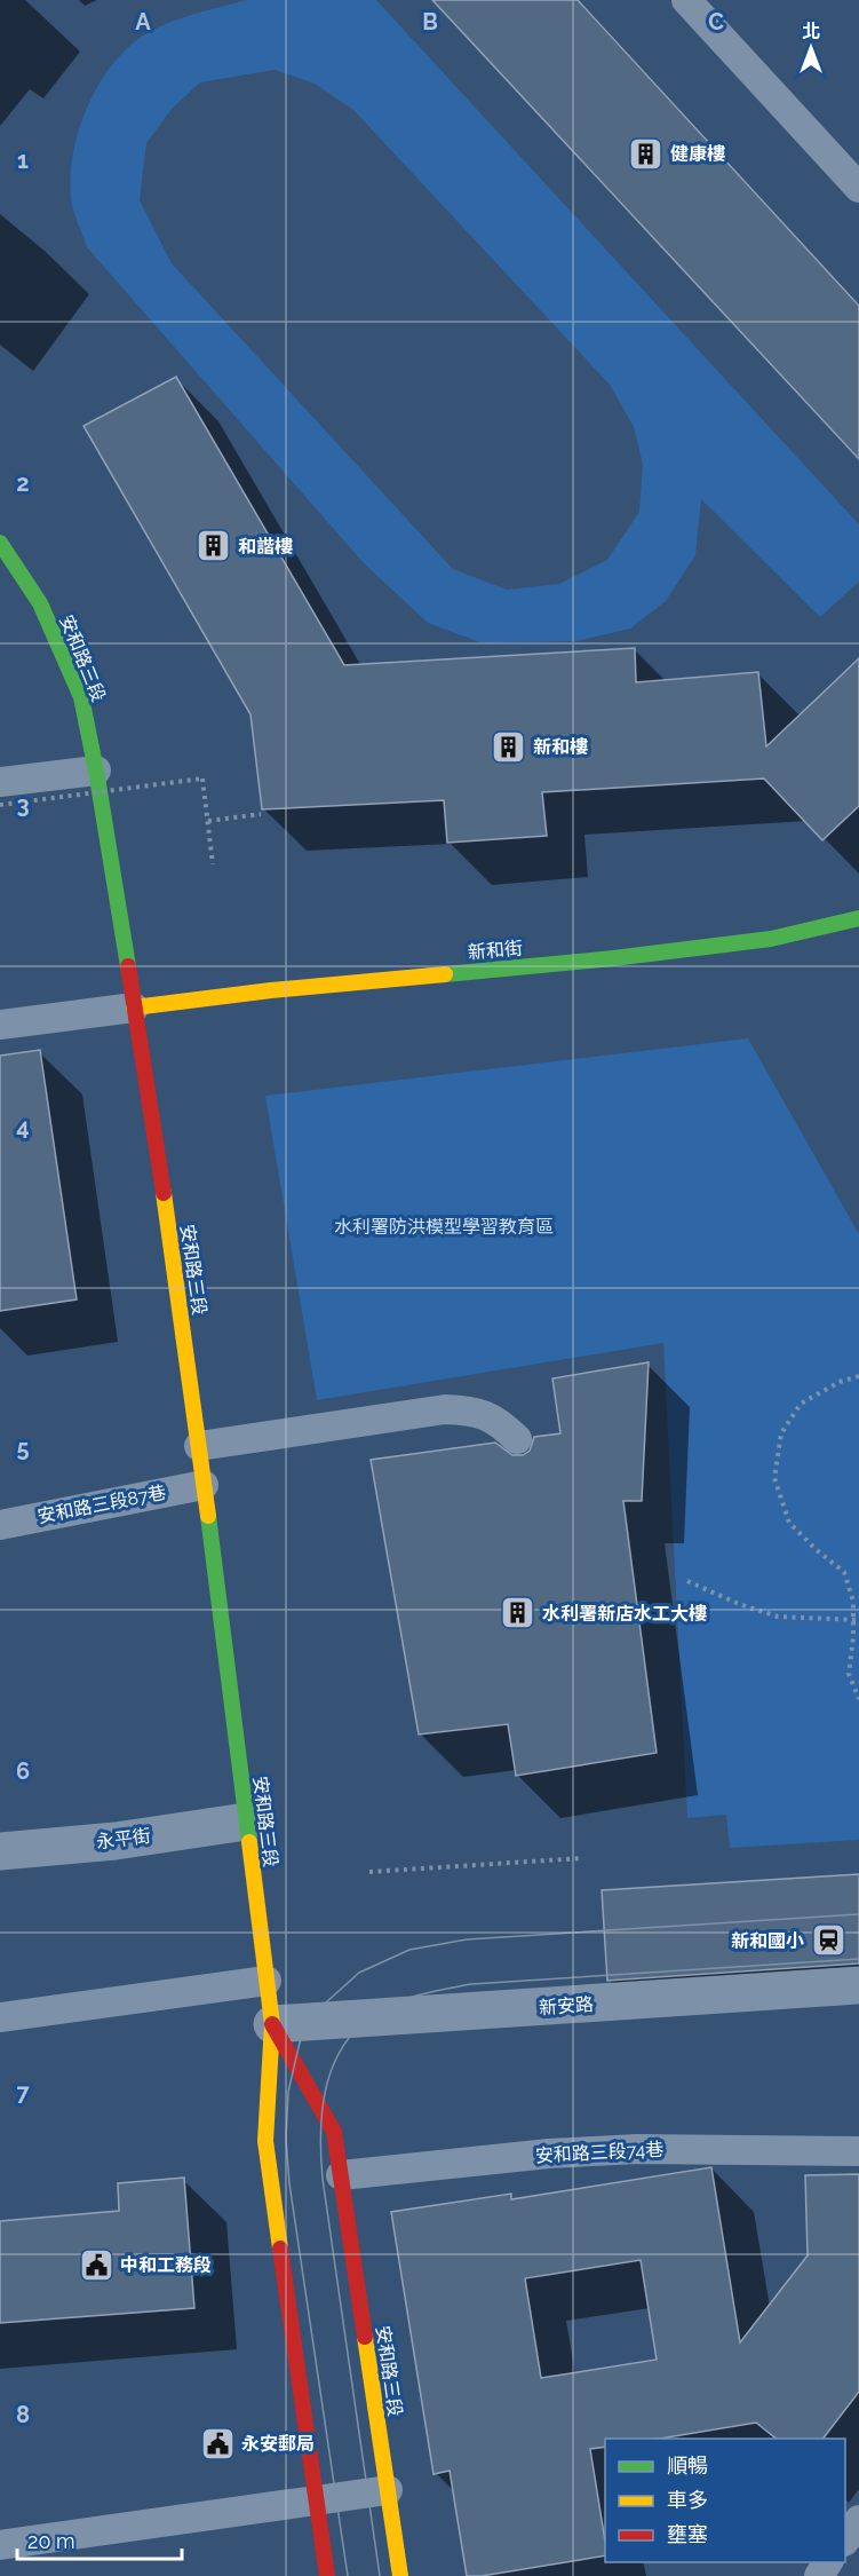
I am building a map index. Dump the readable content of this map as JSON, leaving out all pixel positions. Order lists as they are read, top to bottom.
{
  "streets": {
    "main road": ["安和路三段", "新和街"],
    "street": ["永平街", "新安路"],
    "lane": ["安和路三段87巷", "安和路三段74巷"]
  },
  "crossings": [
    ["安和路三段", "新和街"],
    ["安和路三段", "安和路三段87巷"],
    ["安和路三段", "永平街"],
    ["安和路三段", "新安路"],
    ["安和路三段", "安和路三段74巷"]
  ],
  "parks": ["水利署防洪模型學習教育區"],
  "places": {
    "building": [
      "健康樓",
      "和諧樓",
      "新和樓",
      "水利署新店水工大樓"
    ],
    "station": ["新和國小"],
    "public building": ["中和工務段", "永安郵局"]
  },
  "legend": ["順暢", "車多", "壅塞"],
  "scale_bar": "20 m",
  "north": "top",
  "grid": {
    "columns": ["A", "B", "C"],
    "rows": [
      "1",
      "2",
      "3",
      "4",
      "5",
      "6",
      "7",
      "8"
    ]
  }
}
